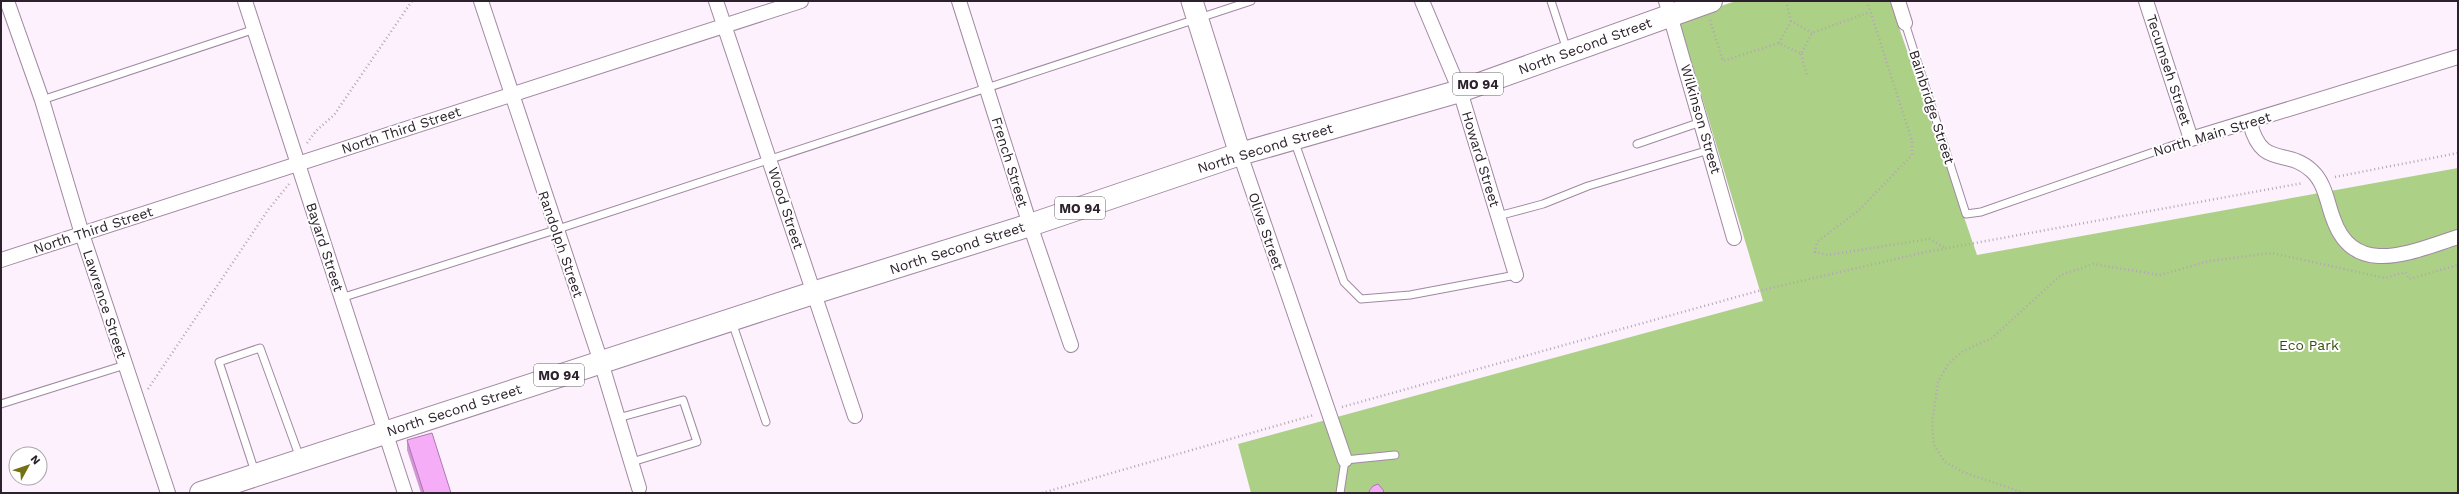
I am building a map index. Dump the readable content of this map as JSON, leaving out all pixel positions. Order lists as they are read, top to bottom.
{
  "streets": {
    "main road": ["North Second Street", "MO 94"],
    "street": [
      "Tecumseh Street",
      "Bainbridge Street",
      "Wilkinson Street",
      "North Third Street",
      "North Main Street",
      "Howard Street",
      "French Street",
      "Wood Street",
      "Olive Street",
      "Randolph Street",
      "Bayard Street",
      "Lawrence Street"
    ]
  },
  "crossings": [
    ["North Second Street", "Wilkinson Street"],
    ["North Second Street", "Howard Street"],
    ["North Second Street", "French Street"],
    ["North Second Street", "Wood Street"],
    ["North Second Street", "Olive Street"],
    ["North Second Street", "Randolph Street"],
    ["North Second Street", "Bayard Street"],
    ["Tecumseh Street", "North Main Street"],
    ["Bainbridge Street", "North Main Street"],
    ["North Third Street", "Wood Street"],
    ["North Third Street", "Randolph Street"],
    ["North Third Street", "Bayard Street"],
    ["North Third Street", "Lawrence Street"]
  ],
  "parks": ["Eco Park"],
  "north": "top right"
}
